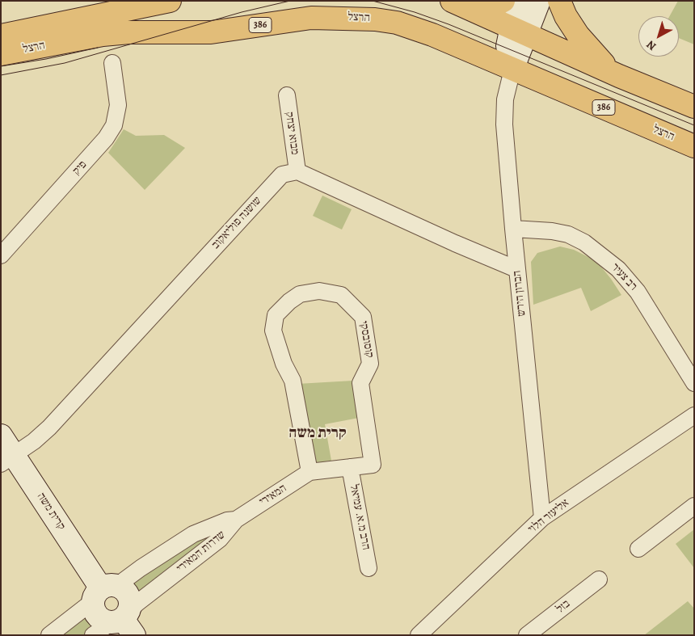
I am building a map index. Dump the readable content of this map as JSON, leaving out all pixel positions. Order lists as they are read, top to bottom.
{
  "streets": {
    "main road": ["הרצל", "386"],
    "street": [
      "מבוא יצחק",
      "פיק",
      "שושנה פוליאקוב",
      "רב צעיר",
      "הברון הירש",
      "קוסובסקי",
      "המאירי",
      "קרית משה",
      "אליעזר הלוי",
      "הרב מ.א. עמיאל",
      "שדרות המאירי",
      "בזל"
    ]
  },
  "crossings": [
    ["הרצל", "הברון הירש"],
    ["מבוא יצחק", "שושנה פוליאקוב"],
    ["שושנה פוליאקוב", "קרית משה"],
    ["רב צעיר", "הברון הירש"],
    ["הברון הירש", "אליעזר הלוי"],
    ["קוסובסקי", "המאירי"],
    ["קוסובסקי", "הרב מ.א. עמיאל"],
    ["המאירי", "שדרות המאירי"],
    ["קרית משה", "שדרות המאירי"]
  ],
  "districts": ["קרית משה"],
  "north": "bottom left"
}
